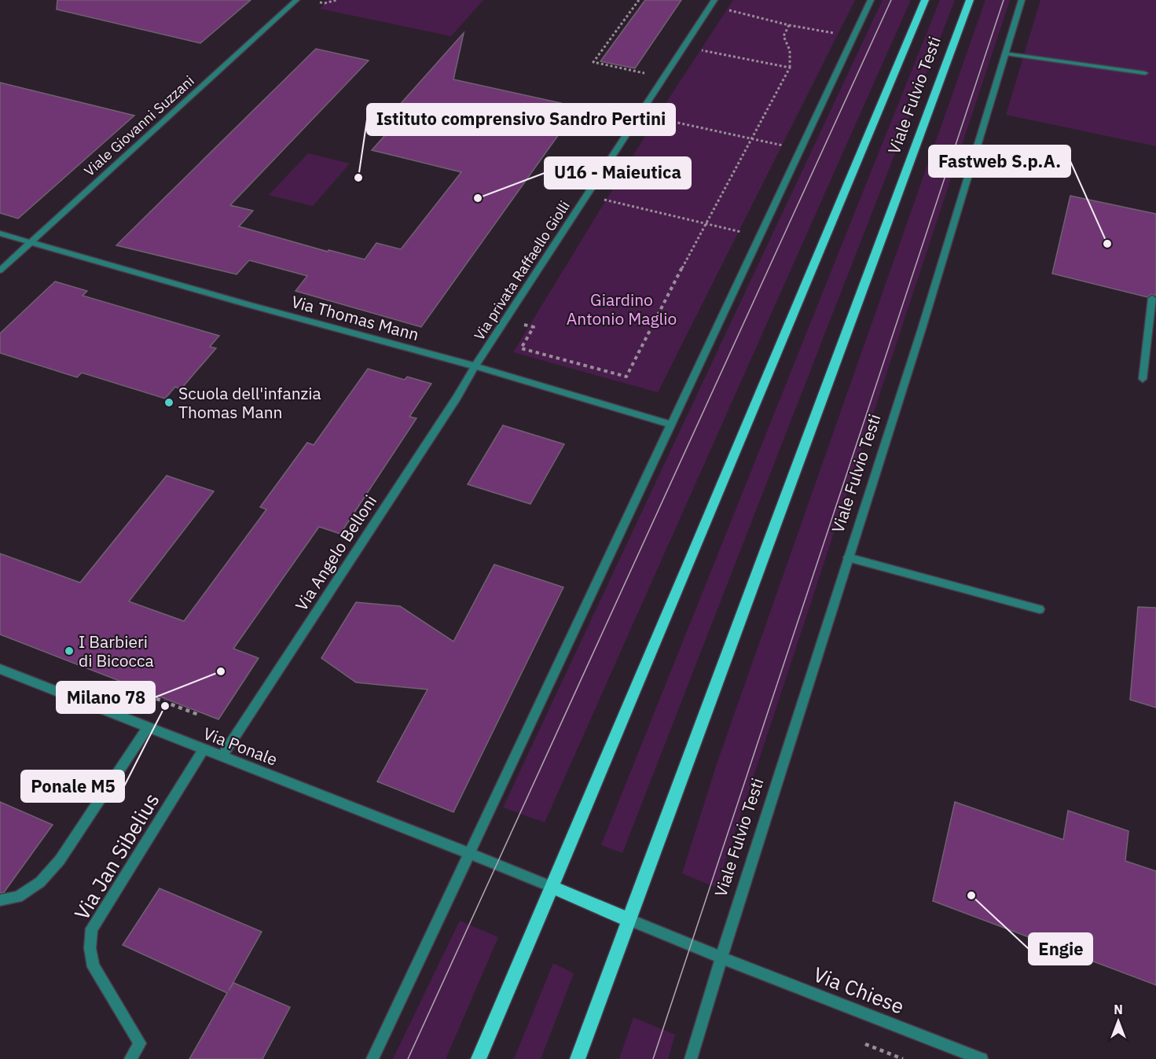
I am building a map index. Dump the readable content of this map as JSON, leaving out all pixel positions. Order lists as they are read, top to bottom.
{
  "streets": {
    "main road": ["Viale Fulvio Testi"],
    "street": [
      "Viale Giovanni Suzzani",
      "Via privata Raffaello Giolli",
      "Via Thomas Mann",
      "Via Angelo Belloni",
      "Via Ponale",
      "Via Jan Sibelius",
      "Via Chiese"
    ]
  },
  "crossings": [
    ["Viale Fulvio Testi", "Via Chiese"],
    ["Viale Giovanni Suzzani", "Via Thomas Mann"],
    ["Via privata Raffaello Giolli", "Via Thomas Mann"],
    ["Via privata Raffaello Giolli", "Via Angelo Belloni"],
    ["Via Thomas Mann", "Via Angelo Belloni"],
    ["Via Angelo Belloni", "Via Ponale"],
    ["Via Ponale", "Via Jan Sibelius"]
  ],
  "parks": ["Giardino Antonio Maglio"],
  "places": [
    "Istituto comprensivo Sandro Pertini",
    "U16 - Maieutica",
    "Fastweb S.p.A.",
    "Scuola dell'infanzia Thomas Mann",
    "I Barbieri di Bicocca",
    "Milano 78",
    "Ponale M5",
    "Engie"
  ],
  "north": "top"
}
